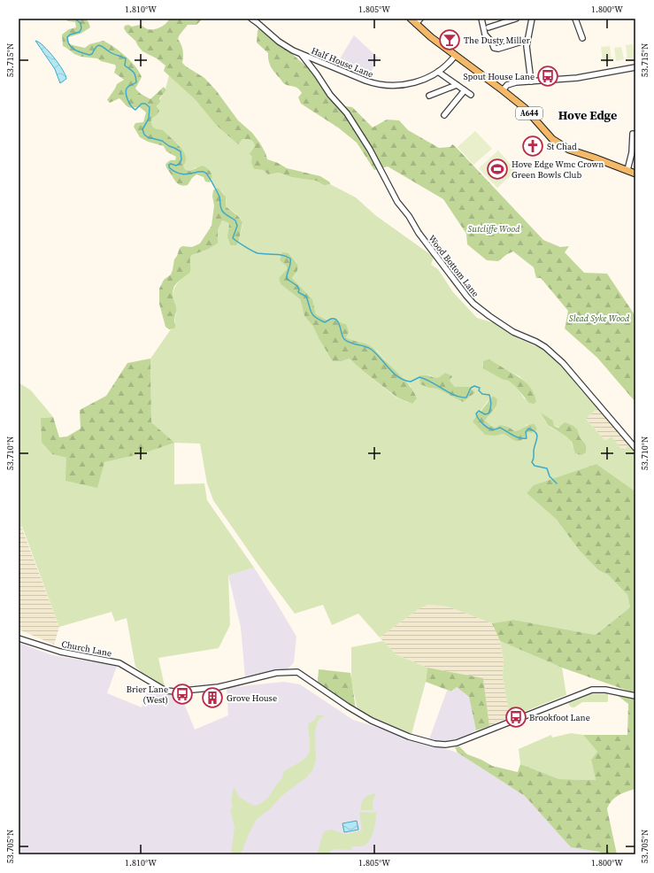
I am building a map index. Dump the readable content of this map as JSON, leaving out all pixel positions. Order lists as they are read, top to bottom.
{
  "streets": {
    "main road": ["A644"],
    "street": ["Half House Lane", "Wood Bottom Lane", "Church Lane"]
  },
  "crossings": [
    ["Half House Lane", "A644"],
    ["Half House Lane", "Wood Bottom Lane"]
  ],
  "districts": ["Hove Edge"],
  "parks": ["Sutcliffe Wood", "Slead Syke Wood"],
  "places": {
    "bar": ["The Dusty Miller"],
    "bus stop": ["Spout House Lane", "Brier Lane (West)", "Brookfoot Lane"],
    "church": ["St Chad"],
    "sports": ["Hove Edge Wmc Crown Green Bowls Club"],
    "building": ["Grove House"]
  },
  "coordinates": [
    "1.810°W",
    "1.805°W",
    "1.800°W",
    "53.715°N",
    "53.710°N",
    "53.705°N"
  ]
}
